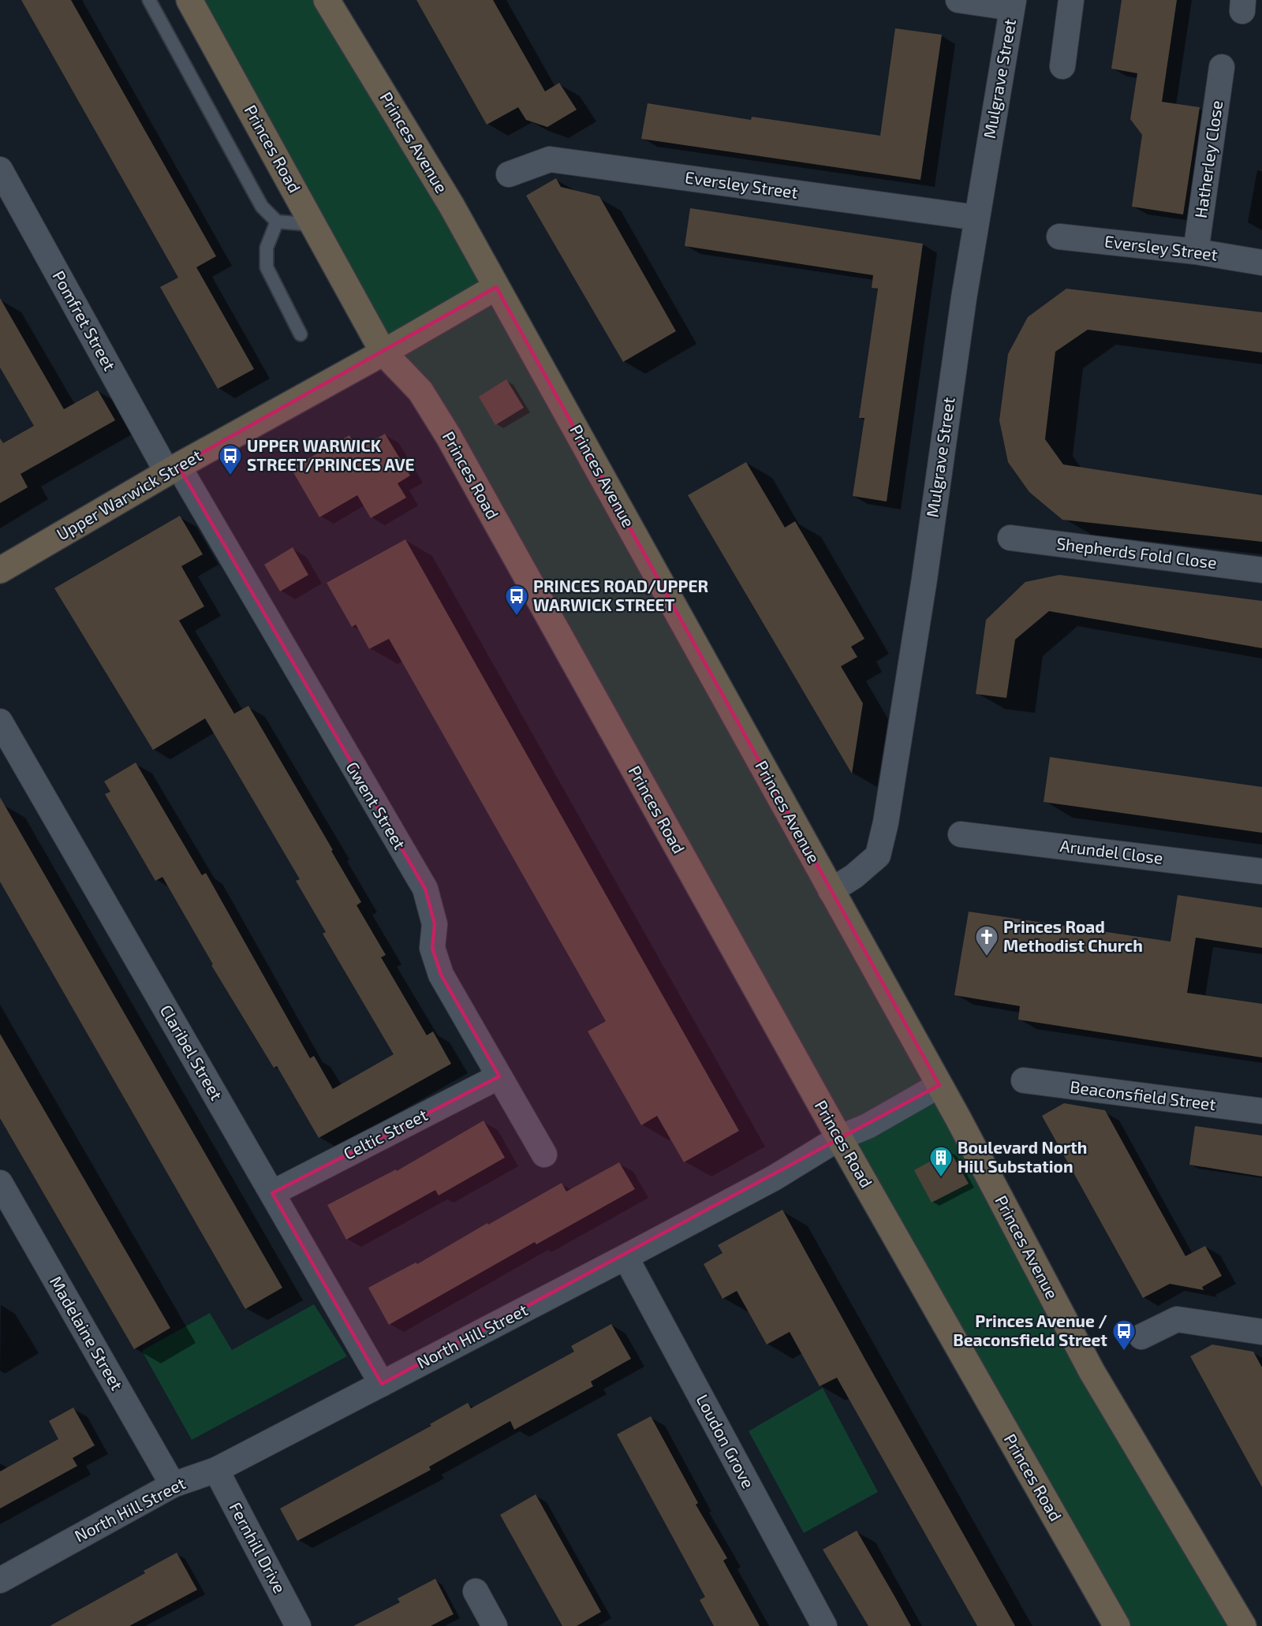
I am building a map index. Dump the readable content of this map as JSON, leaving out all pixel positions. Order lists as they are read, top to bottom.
{
  "streets": {
    "main road": ["Princes Avenue", "Princes Road", "Upper Warwick Street"],
    "street": [
      "Mulgrave Street",
      "Hatherley Close",
      "Eversley Street",
      "Pomfret Street",
      "Shepherds Fold Close",
      "Gwent Street",
      "Arundel Close",
      "Claribel Street",
      "Beaconsfield Street",
      "Celtic Street",
      "Madelaine Street",
      "North Hill Street",
      "Loudon Grove",
      "Fernhill Drive"
    ]
  },
  "crossings": [
    ["Mulgrave Street", "Princes Avenue"],
    ["Mulgrave Street", "Eversley Street"],
    ["Princes Avenue", "Upper Warwick Street"],
    ["Princes Avenue", "North Hill Street"],
    ["Princes Road", "Upper Warwick Street"],
    ["Princes Road", "North Hill Street"],
    ["Hatherley Close", "Eversley Street"],
    ["Pomfret Street", "Upper Warwick Street"],
    ["Pomfret Street", "Gwent Street"],
    ["Upper Warwick Street", "Gwent Street"],
    ["Gwent Street", "Celtic Street"],
    ["Claribel Street", "Celtic Street"],
    ["Claribel Street", "North Hill Street"],
    ["Madelaine Street", "North Hill Street"],
    ["North Hill Street", "Loudon Grove"],
    ["North Hill Street", "Fernhill Drive"]
  ],
  "places": {
    "bus stop": ["UPPER WARWICK STREET/PRINCES AVE", "PRINCES ROAD/UPPER WARWICK STREET", "Princes Avenue / Beaconsfield Street"],
    "church": ["Princes Road Methodist Church"],
    "building": ["Boulevard North Hill Substation"]
  }
}
